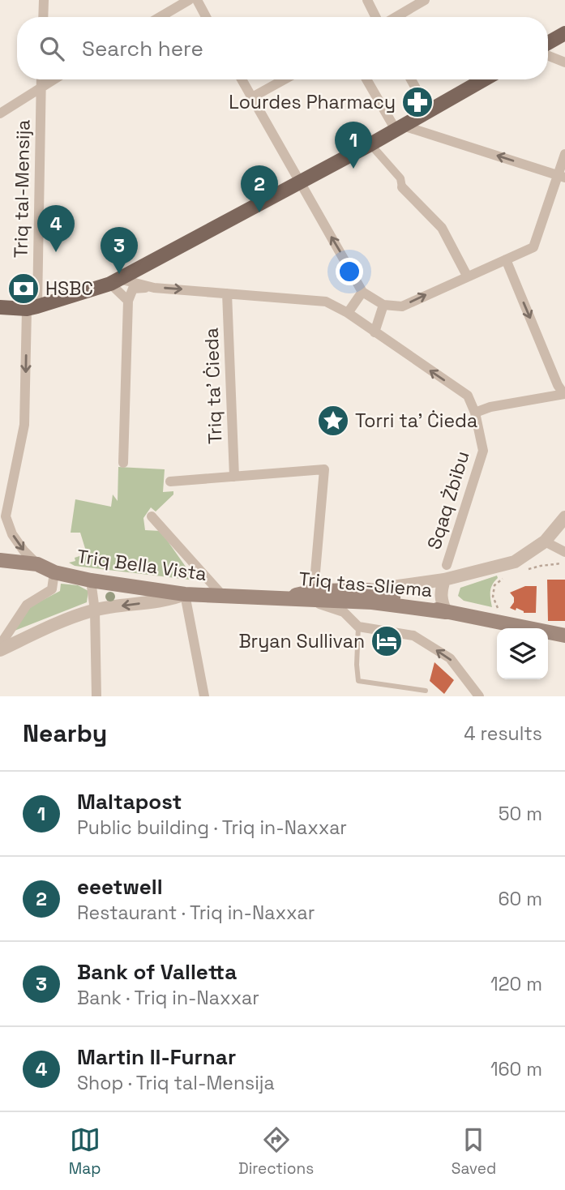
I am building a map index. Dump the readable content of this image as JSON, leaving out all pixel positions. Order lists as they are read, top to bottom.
{
  "streets": {
    "main road": ["Triq Bella Vista", "Triq tas-Sliema"],
    "street": ["Triq tal-Mensija", "Triq ta' Ċieda", "Sqaq Żbibu"]
  },
  "crossings": [
    ["Triq tal-Mensija", "Triq Bella Vista"],
    ["Triq Bella Vista", "Triq tas-Sliema"]
  ],
  "one_way": ["Triq tal-Mensija"],
  "places": {
    "pharmacy": ["Lourdes Pharmacy"],
    "bank": ["HSBC"],
    "place": ["Torri ta' Ċieda"],
    "hotel": ["Bryan Sullivan"]
  },
  "page": {
    "search": "Search here",
    "pins": [
      "1",
      "2",
      "4",
      "3"
    ],
    "heading": ["Nearby", "4 results"],
    "list": [
      {
        "mark": "1",
        "name": "Maltapost",
        "note": "Public building · Triq in-Naxxar",
        "value": "50 m"
      },
      {
        "mark": "2",
        "name": "eeetwell",
        "note": "Restaurant · Triq in-Naxxar",
        "value": "60 m"
      },
      {
        "mark": "3",
        "name": "Bank of Valletta",
        "note": "Bank · Triq in-Naxxar",
        "value": "120 m"
      },
      {
        "mark": "4",
        "name": "Martin Il-Furnar",
        "note": "Shop · Triq tal-Mensija",
        "value": "160 m"
      }
    ],
    "nav": ["Map", "Directions", "Saved"]
  }
}
